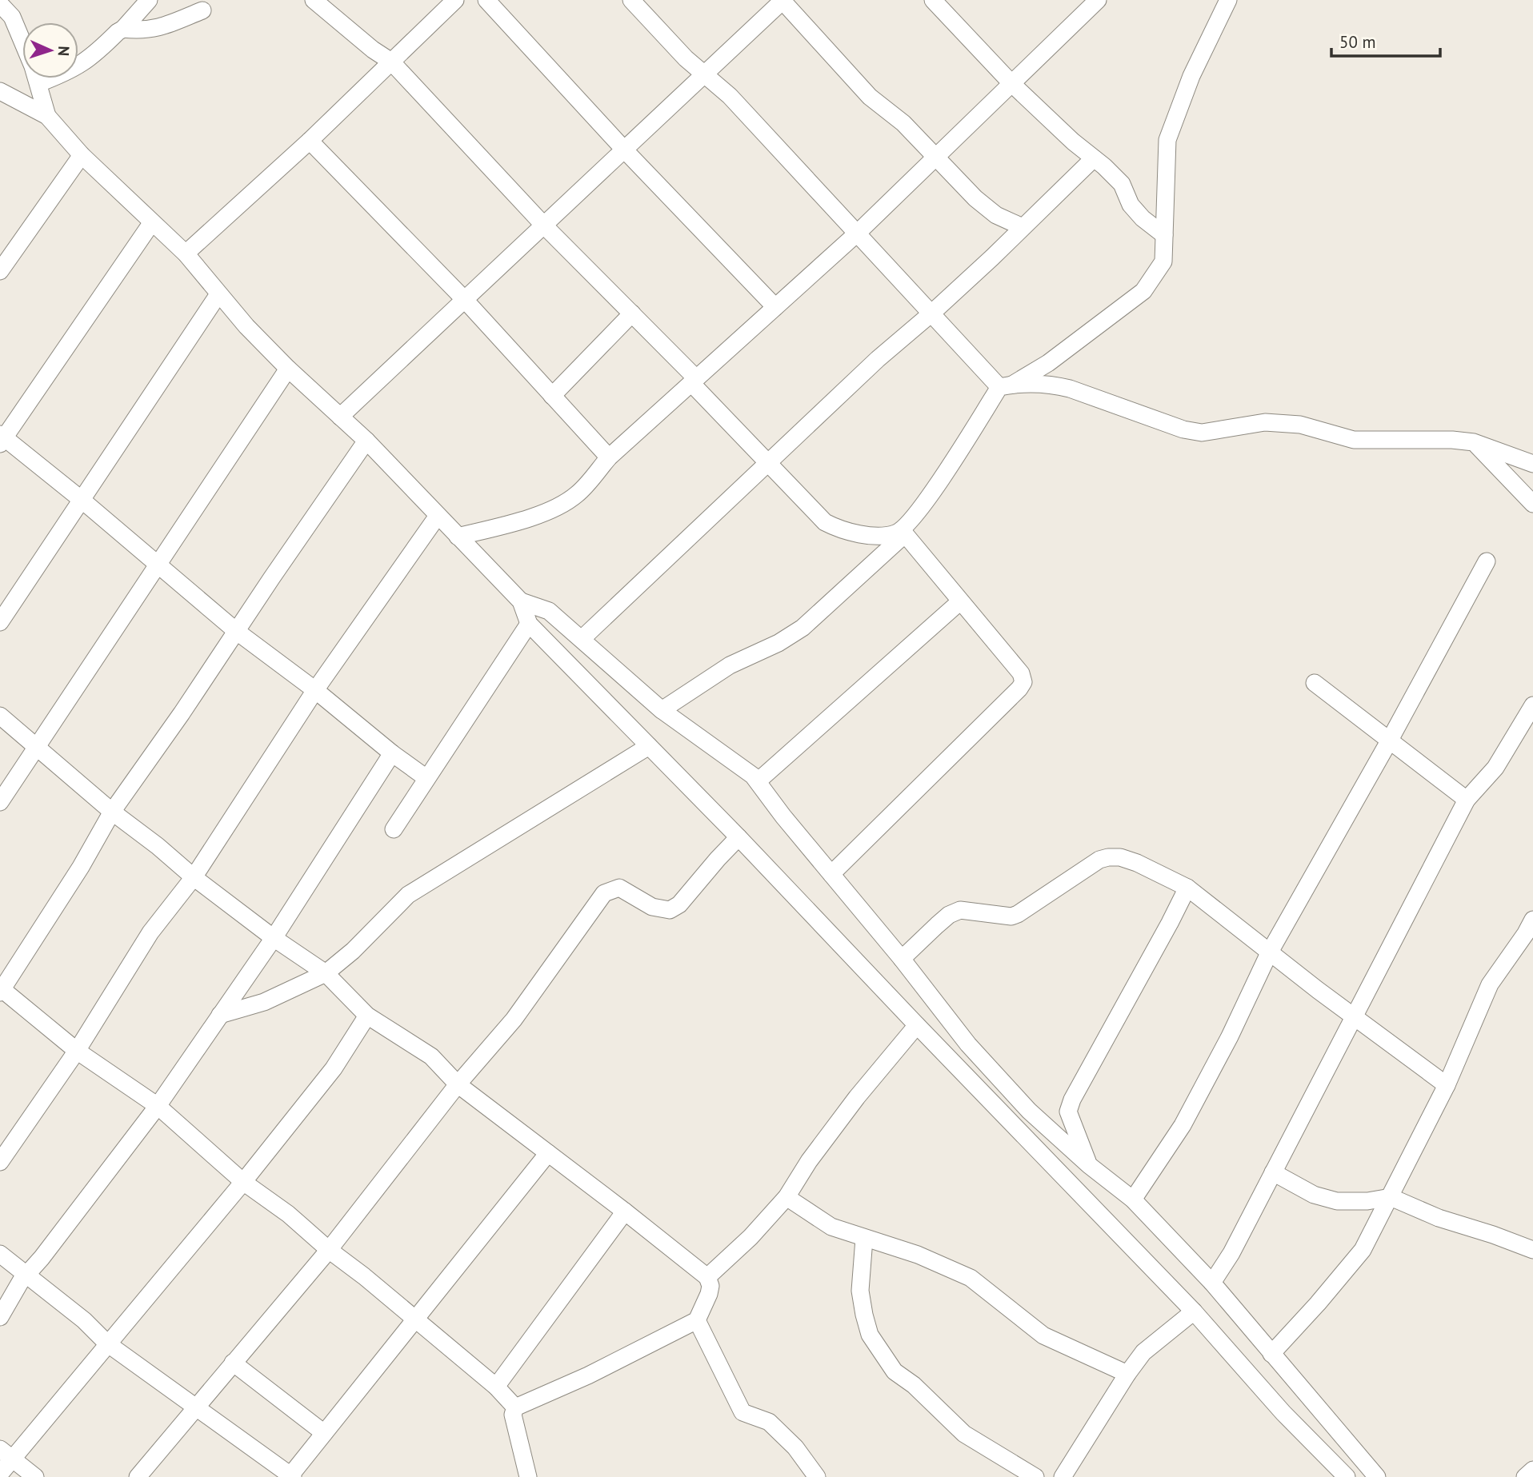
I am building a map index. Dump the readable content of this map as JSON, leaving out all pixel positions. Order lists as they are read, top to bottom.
{
  "scale_bar": "50 m",
  "north": "right"
}
